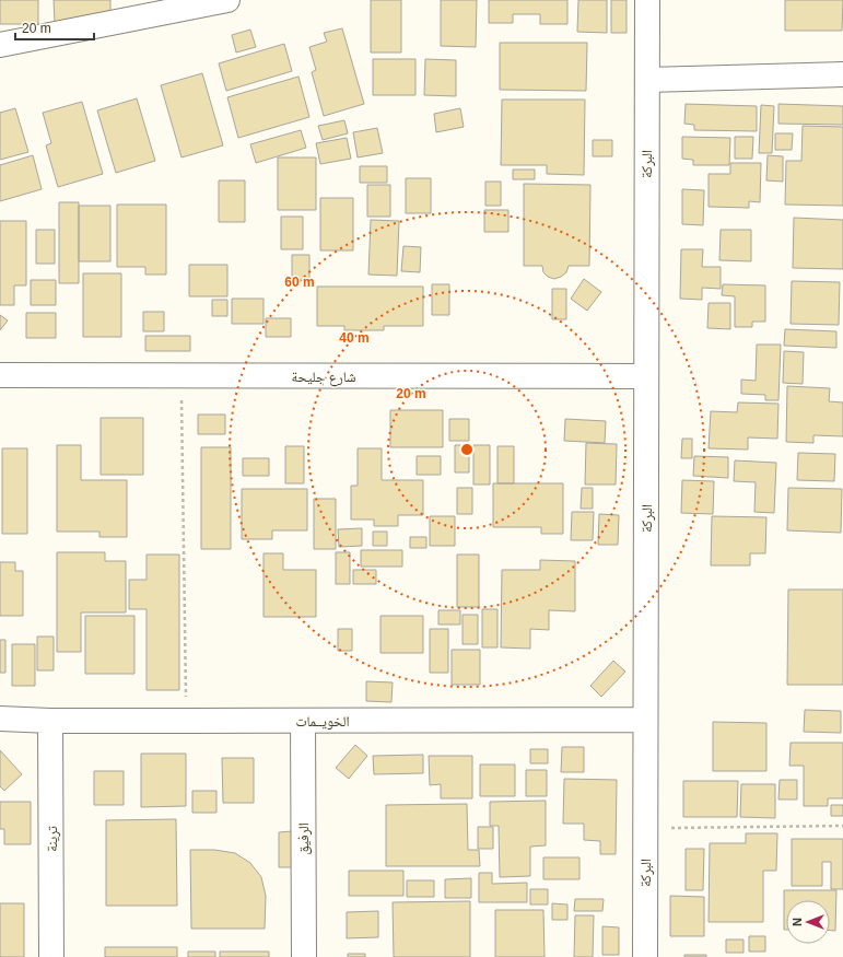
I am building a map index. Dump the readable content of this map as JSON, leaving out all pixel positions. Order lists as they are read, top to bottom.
{
  "streets": {
    "street": [
      "البركة",
      "شارع جليحة",
      "الخويــمات",
      "ترينة",
      "الرفيق"
    ]
  },
  "crossings": [
    ["البركة", "شارع جليحة"],
    ["البركة", "الخويــمات"],
    ["الخويــمات", "ترينة"],
    ["الخويــمات", "الرفيق"]
  ],
  "scale_bar": "20 m",
  "north": "left",
  "rings": ["60 m", "40 m", "20 m"]
}
